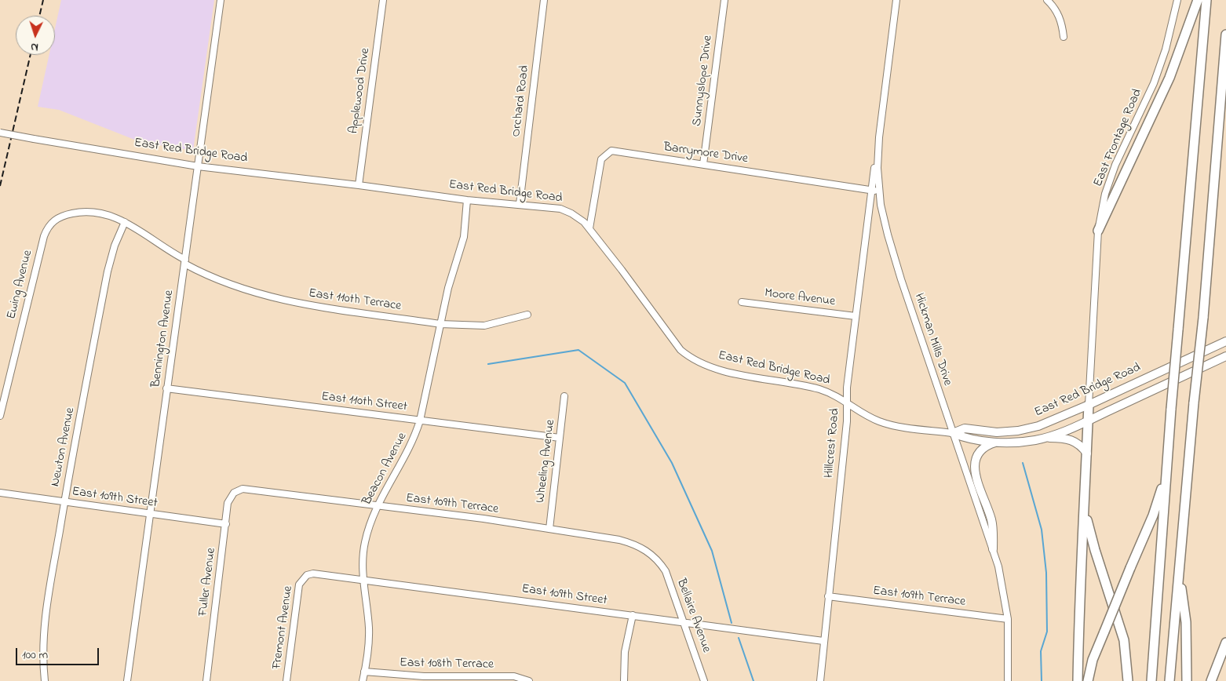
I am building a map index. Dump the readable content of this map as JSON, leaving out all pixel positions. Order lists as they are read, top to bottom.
{
  "streets": {
    "main road": ["East Red Bridge Road"],
    "street": [
      "Sunnyslope Drive",
      "Applewood Drive",
      "Orchard Road",
      "East Frontage Road",
      "Barrymore Drive",
      "Ewing Avenue",
      "Moore Avenue",
      "East 110th Terrace",
      "Bennington Avenue",
      "Hickman Mills Drive",
      "East 110th Street",
      "Hillcrest Road",
      "Newton Avenue",
      "Wheeling Avenue",
      "Beacon Avenue",
      "East 109th Street",
      "East 109th Terrace",
      "Fuller Avenue",
      "Bellaire Avenue",
      "Fremont Avenue",
      "East 108th Terrace"
    ]
  },
  "crossings": [
    ["Sunnyslope Drive", "Barrymore Drive"],
    ["Applewood Drive", "East Red Bridge Road"],
    ["Orchard Road", "East Red Bridge Road"],
    ["East Frontage Road", "East Red Bridge Road"],
    ["East Red Bridge Road", "Barrymore Drive"],
    ["East Red Bridge Road", "Bennington Avenue"],
    ["East Red Bridge Road", "Hickman Mills Drive"],
    ["East Red Bridge Road", "Hillcrest Road"],
    ["East Red Bridge Road", "Beacon Avenue"],
    ["Barrymore Drive", "Hickman Mills Drive"],
    ["Barrymore Drive", "Hillcrest Road"],
    ["Ewing Avenue", "East 110th Terrace"],
    ["Moore Avenue", "Hillcrest Road"],
    ["East 110th Terrace", "Bennington Avenue"],
    ["East 110th Terrace", "Newton Avenue"],
    ["East 110th Terrace", "Beacon Avenue"],
    ["Bennington Avenue", "East 110th Street"],
    ["Bennington Avenue", "East 109th Street"],
    ["Hickman Mills Drive", "Hillcrest Road"],
    ["Hickman Mills Drive", "East 109th Terrace"],
    ["East 110th Street", "Wheeling Avenue"],
    ["East 110th Street", "Beacon Avenue"],
    ["Hillcrest Road", "East 109th Street"],
    ["Hillcrest Road", "East 109th Terrace"],
    ["Newton Avenue", "East 109th Street"],
    ["Wheeling Avenue", "East 109th Terrace"],
    ["Beacon Avenue", "East 109th Street"],
    ["Beacon Avenue", "East 109th Terrace"],
    ["Beacon Avenue", "East 108th Terrace"],
    ["East 109th Street", "Fuller Avenue"],
    ["East 109th Street", "Bellaire Avenue"],
    ["East 109th Street", "Fremont Avenue"],
    ["East 109th Terrace", "Fuller Avenue"],
    ["East 109th Terrace", "Bellaire Avenue"]
  ],
  "scale_bar": "100 m",
  "north": "bottom"
}
